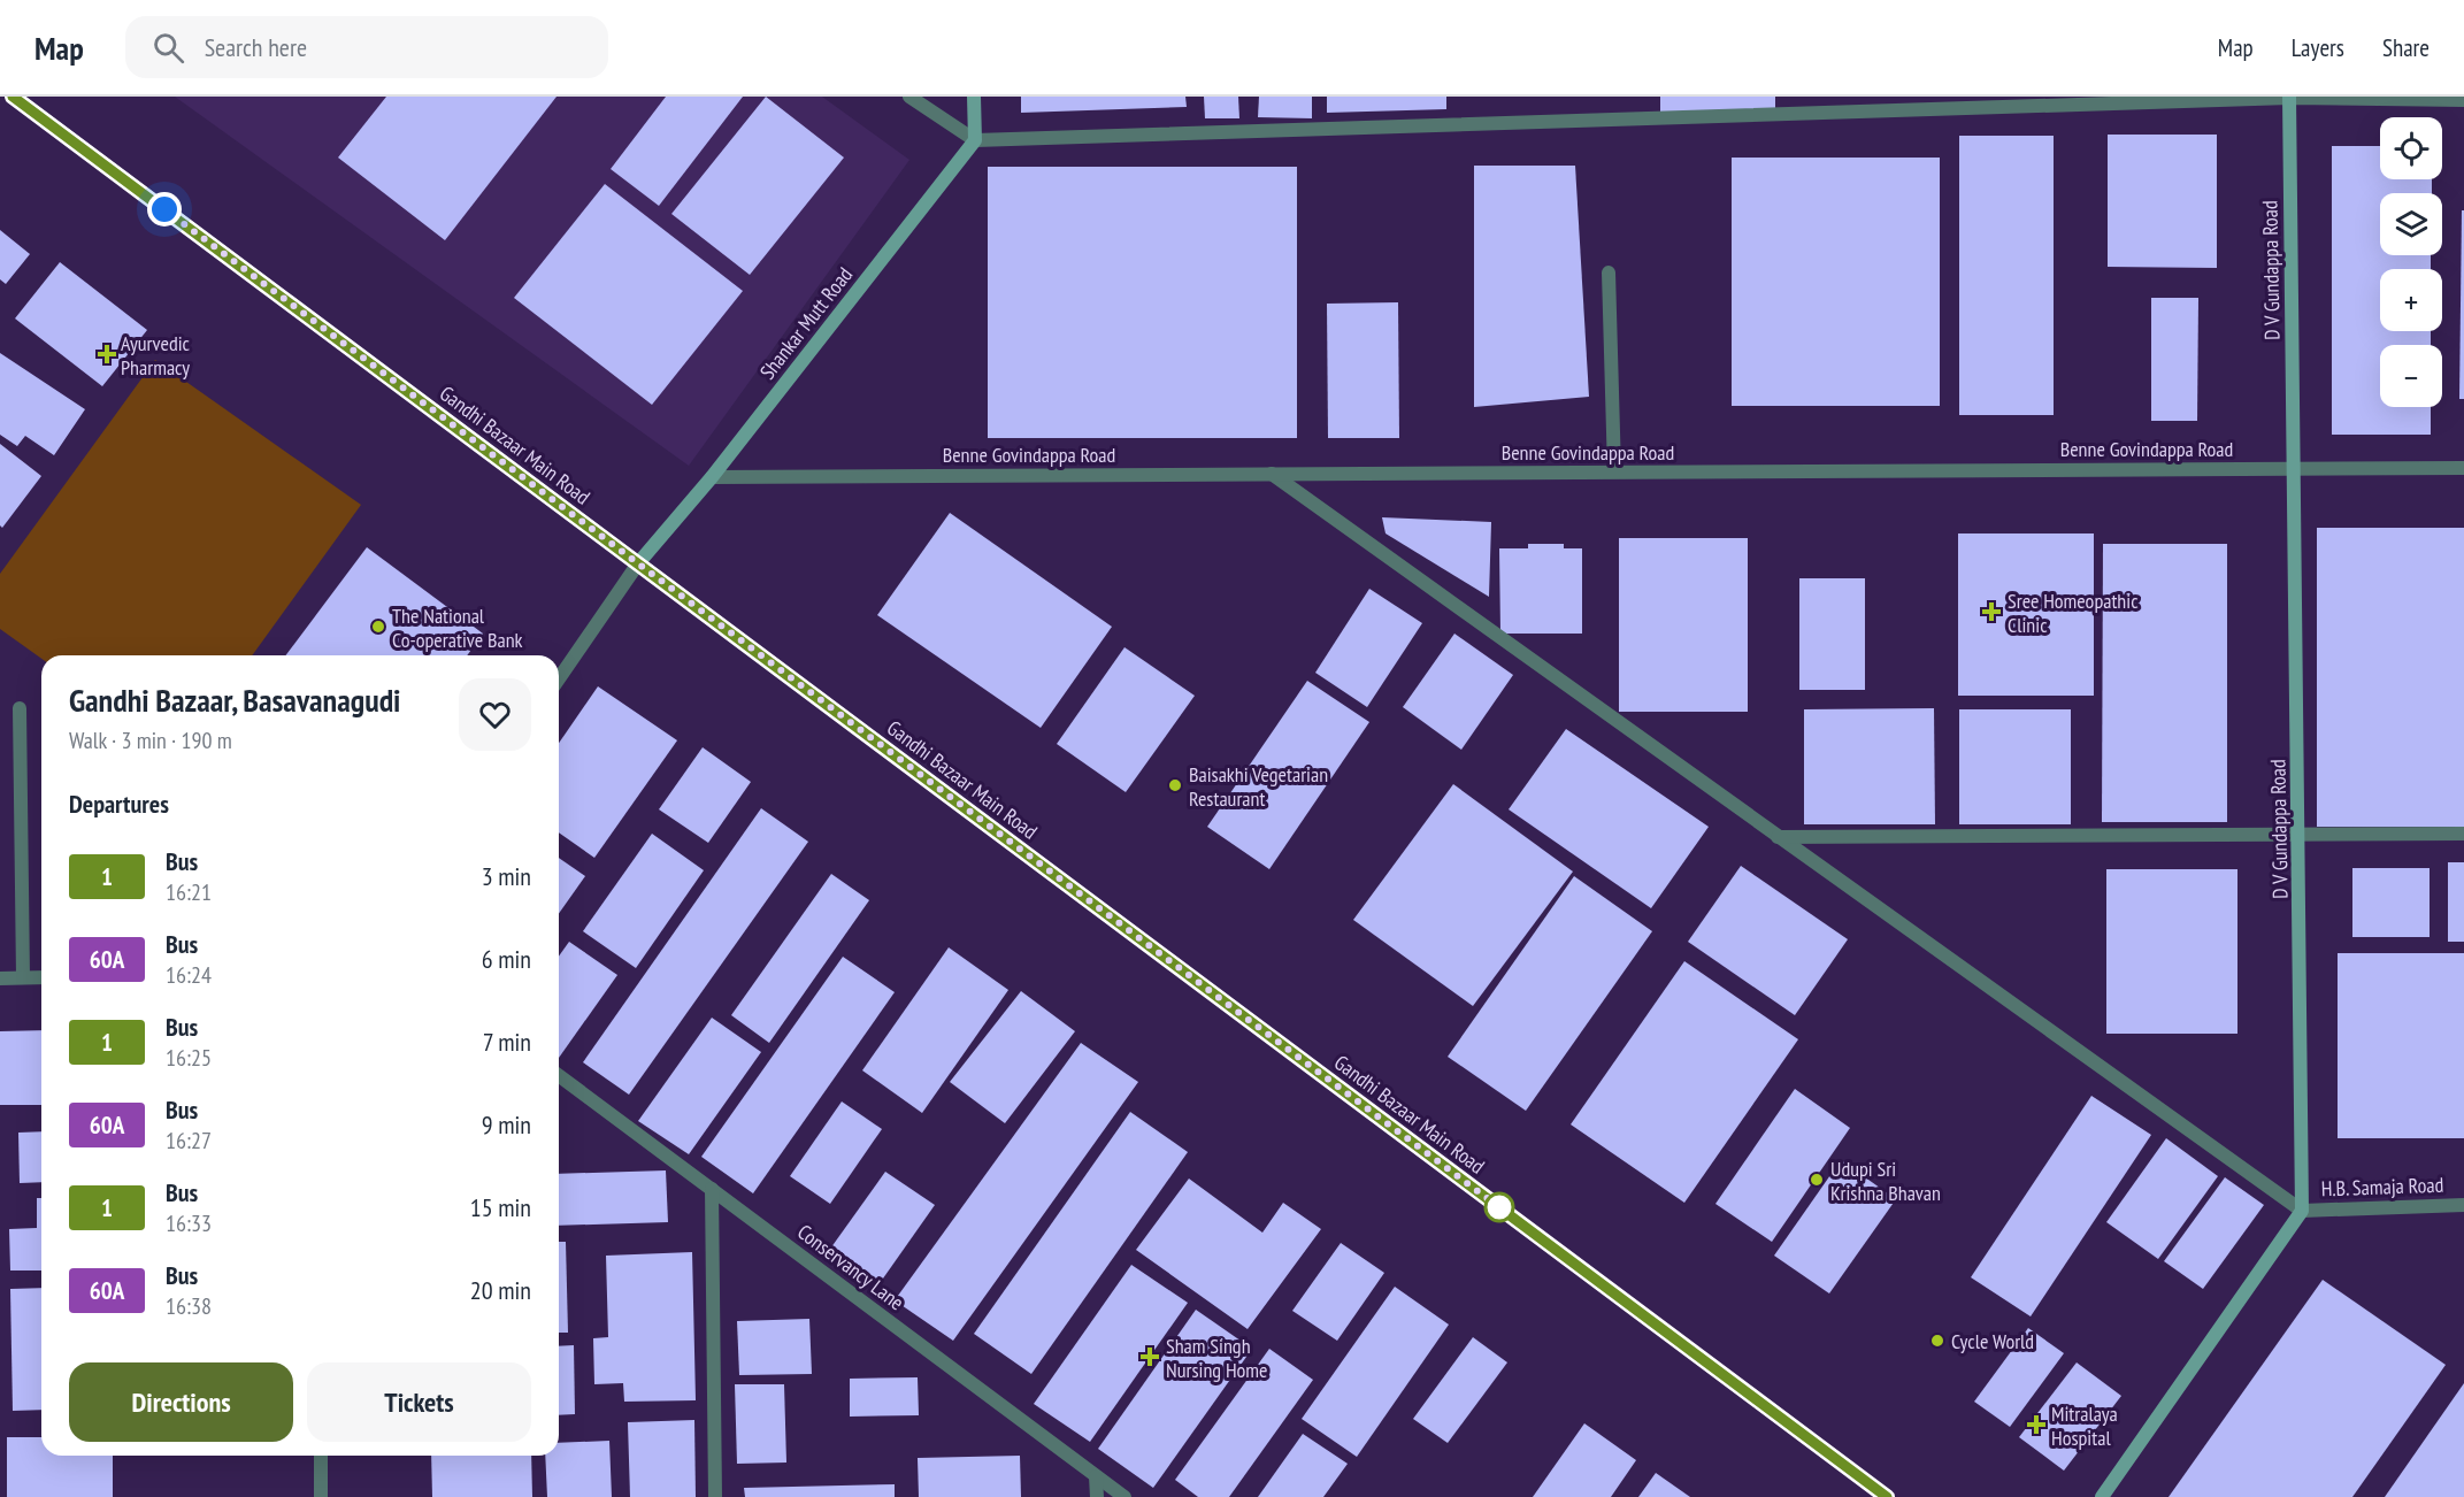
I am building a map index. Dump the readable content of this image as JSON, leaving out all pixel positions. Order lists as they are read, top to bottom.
{
  "streets": {
    "street": [
      "D V Gundappa Road",
      "Shankar Mutt Road",
      "Gandhi Bazaar Main Road",
      "Benne Govindappa Road",
      "H.B. Samaja Road",
      "Conservancy Lane"
    ]
  },
  "crossings": [
    ["D V Gundappa Road", "Benne Govindappa Road"],
    ["D V Gundappa Road", "H.B. Samaja Road"],
    ["Shankar Mutt Road", "Gandhi Bazaar Main Road"],
    ["Shankar Mutt Road", "Benne Govindappa Road"]
  ],
  "places": {
    "health": [
      "Ayurvedic Pharmacy",
      "Sree Homeopathic Clinic",
      "Sham Singh Nursing Home",
      "Mitralaya Hospital"
    ],
    "other": [
      "The National Co-operative Bank",
      "Baisakhi Vegetarian Restaurant",
      "Udupi Sri Krishna Bhavan",
      "Cycle World"
    ]
  },
  "lines": ["bus line 1"],
  "page": {
    "header": "Map",
    "search": "Search here",
    "nav": ["Map", "Layers", "Share"],
    "map_buttons": ["+", "−"],
    "heading": [
      ["Gandhi Bazaar, Basavanagudi", "Walk · 3 min · 190 m"],
      "Departures"
    ],
    "list": [
      {
        "mark": "1",
        "name": "Bus",
        "note": "16:21",
        "value": "3 min"
      },
      {
        "mark": "60A",
        "name": "Bus",
        "note": "16:24",
        "value": "6 min"
      },
      {
        "mark": "1",
        "name": "Bus",
        "note": "16:25",
        "value": "7 min"
      },
      {
        "mark": "60A",
        "name": "Bus",
        "note": "16:27",
        "value": "9 min"
      },
      {
        "mark": "1",
        "name": "Bus",
        "note": "16:33",
        "value": "15 min"
      },
      {
        "mark": "60A",
        "name": "Bus",
        "note": "16:38",
        "value": "20 min"
      }
    ],
    "buttons": ["Directions", "Tickets"]
  }
}
